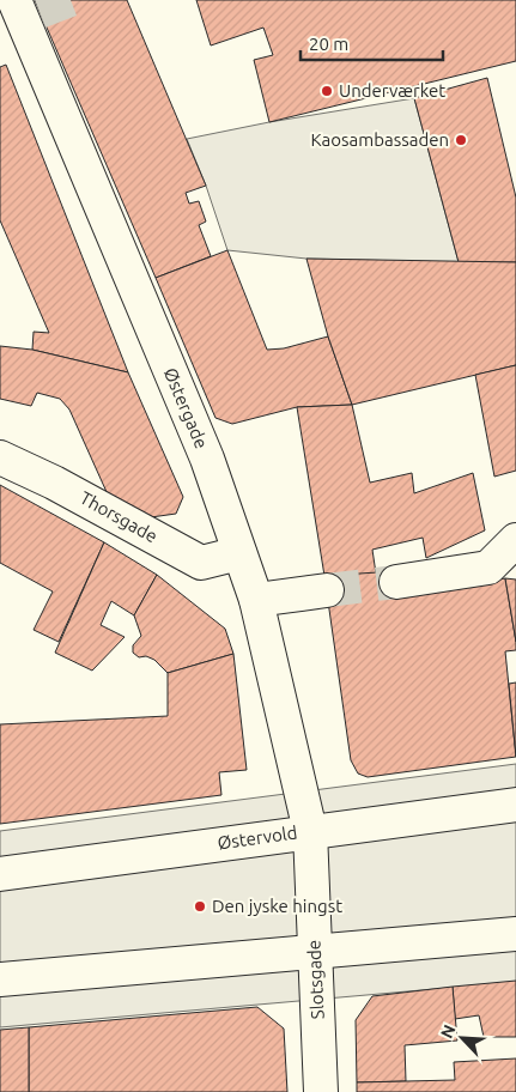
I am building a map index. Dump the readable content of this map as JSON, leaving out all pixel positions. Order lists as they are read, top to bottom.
{
  "streets": {
    "street": [
      "Østergade",
      "Thorsgade",
      "Østervold",
      "Slotsgade"
    ]
  },
  "crossings": [
    ["Østergade", "Thorsgade"],
    ["Østergade", "Østervold"],
    ["Østergade", "Slotsgade"],
    ["Østervold", "Slotsgade"]
  ],
  "places": ["Underværket", "Kaosambassaden", "Den jyske hingst"],
  "scale_bar": "20 m",
  "north": "top left"
}
